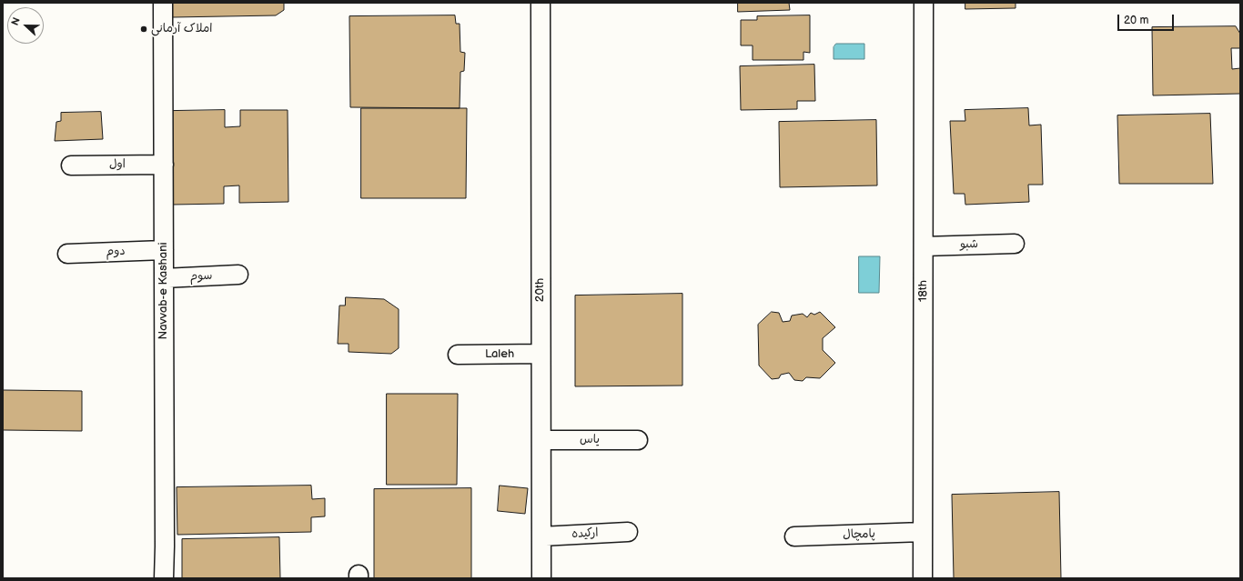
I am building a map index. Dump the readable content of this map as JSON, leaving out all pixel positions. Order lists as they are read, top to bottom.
{
  "streets": {
    "street": [
      "اول",
      "شبو",
      "دوم",
      "سوم",
      "20th",
      "Navvab-e Kashani",
      "18th",
      "Laleh",
      "یاس",
      "ارکیده",
      "پامچال"
    ]
  },
  "crossings": [
    ["اول", "Navvab-e Kashani"],
    ["شبو", "18th"],
    ["دوم", "Navvab-e Kashani"],
    ["سوم", "Navvab-e Kashani"],
    ["20th", "Laleh"],
    ["20th", "یاس"],
    ["20th", "ارکیده"],
    ["18th", "پامچال"]
  ],
  "places": ["املاک آرمانی"],
  "scale_bar": "20 m",
  "north": "left"
}
